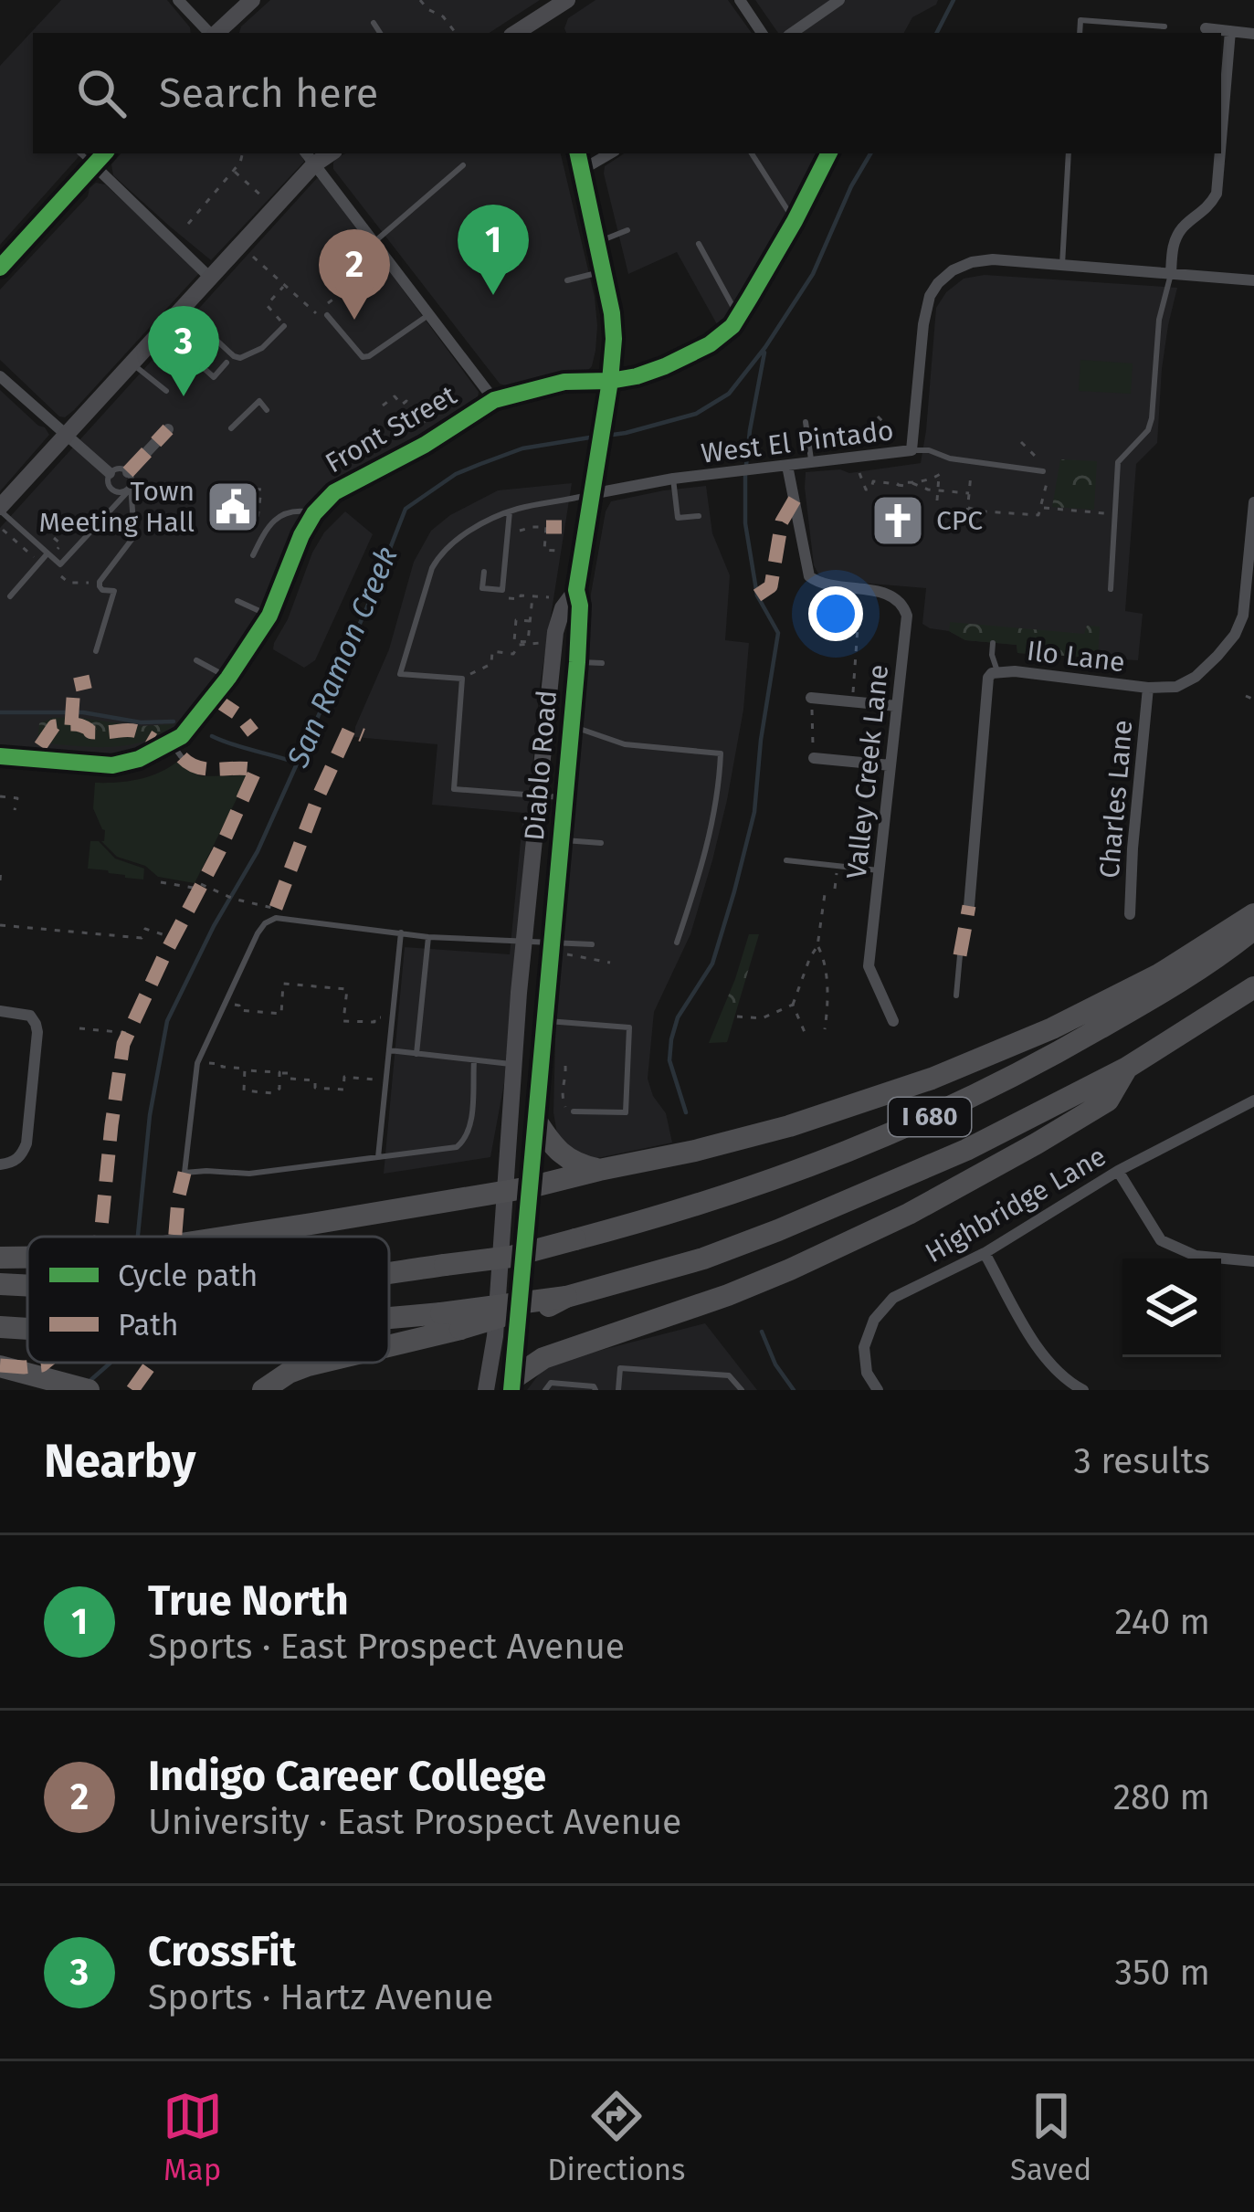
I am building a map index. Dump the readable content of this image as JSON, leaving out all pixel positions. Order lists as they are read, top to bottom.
{
  "streets": {
    "highway": ["I 680"],
    "street": [
      "Front Street",
      "West El Pintado",
      "Ilo Lane",
      "Diablo Road",
      "Valley Creek Lane",
      "Charles Lane",
      "Highbridge Lane"
    ]
  },
  "crossings": [
    ["Front Street", "Diablo Road"],
    ["West El Pintado", "Diablo Road"],
    ["West El Pintado", "Valley Creek Lane"],
    ["Ilo Lane", "Charles Lane"]
  ],
  "water": ["San Ramon Creek"],
  "places": {
    "public building": ["Town Meeting Hall"],
    "church": ["CPC"]
  },
  "legend": ["Cycle path", "Path"],
  "page": {
    "search": "Search here",
    "pins": ["1", "2", "3"],
    "heading": ["Nearby", "3 results"],
    "list": [
      {
        "mark": "1",
        "name": "True North",
        "note": "Sports · East Prospect Avenue",
        "value": "240 m"
      },
      {
        "mark": "2",
        "name": "Indigo Career College",
        "note": "University · East Prospect Avenue",
        "value": "280 m"
      },
      {
        "mark": "3",
        "name": "CrossFit",
        "note": "Sports · Hartz Avenue",
        "value": "350 m"
      }
    ],
    "nav": ["Map", "Directions", "Saved"]
  }
}
